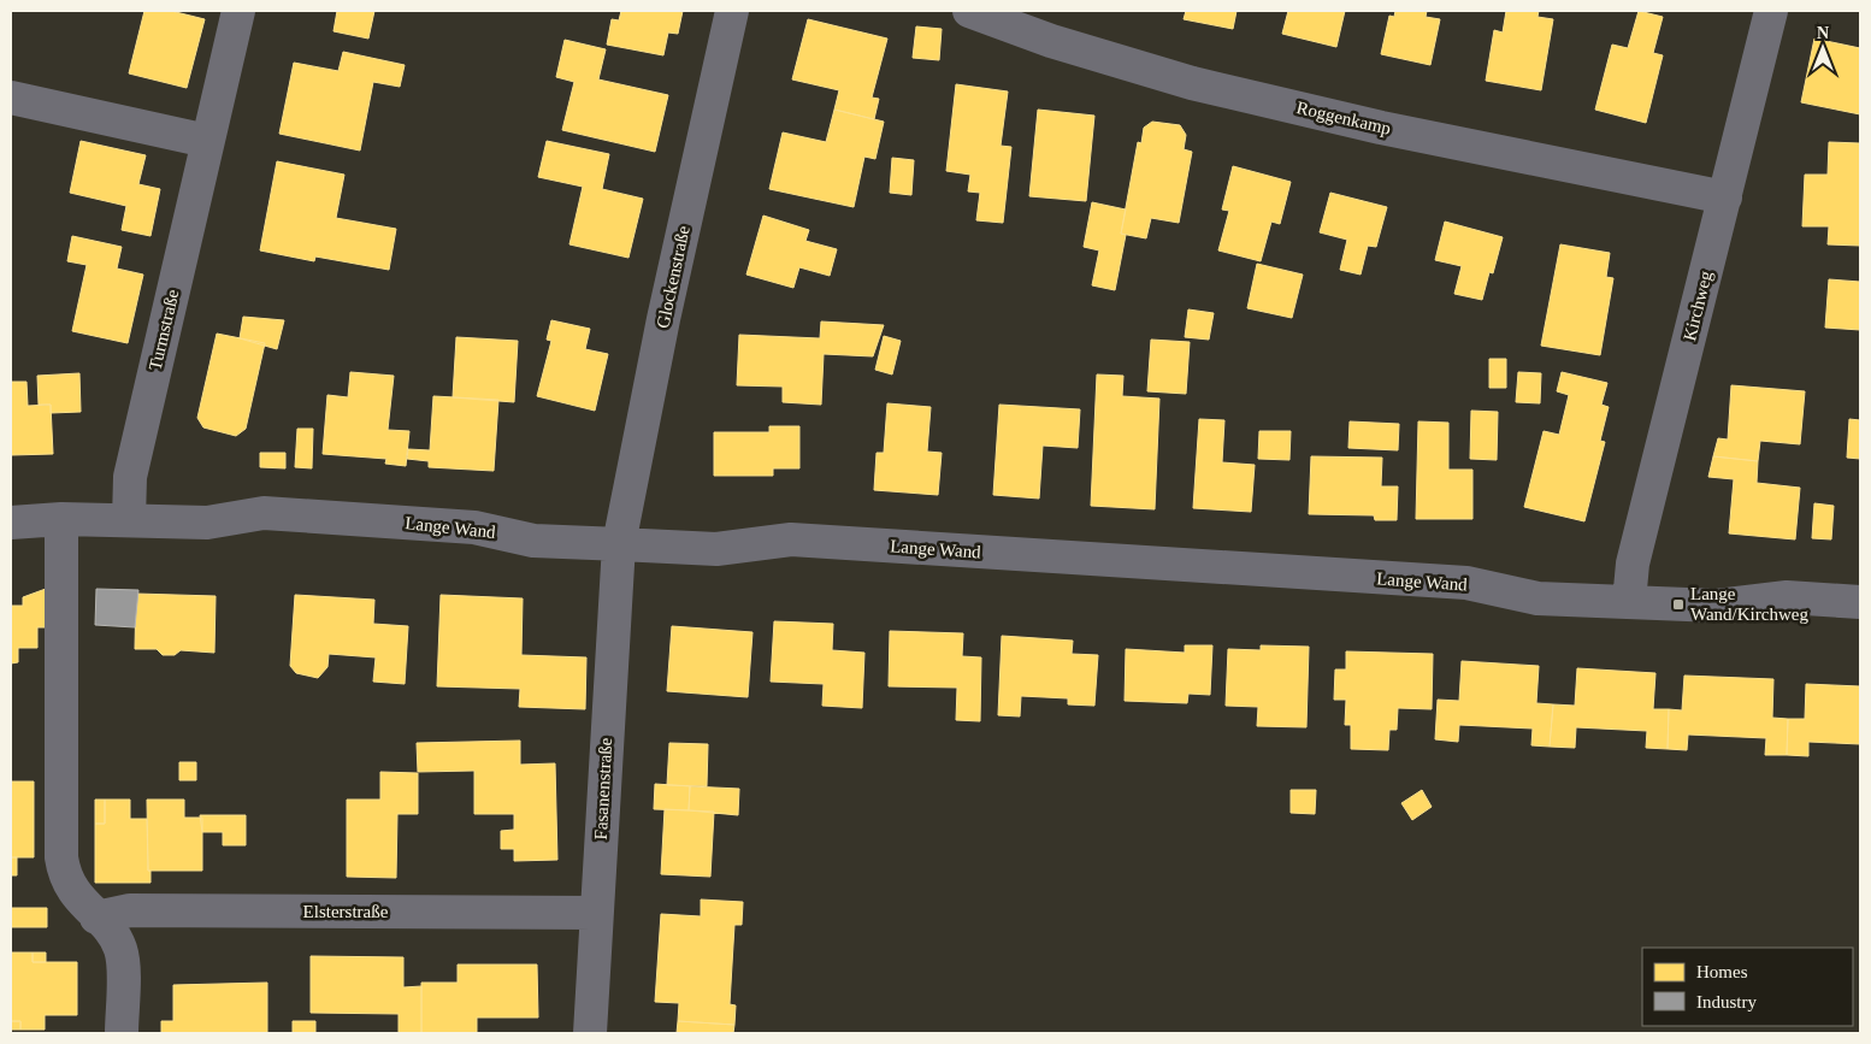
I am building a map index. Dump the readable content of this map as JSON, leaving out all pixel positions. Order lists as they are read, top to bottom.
{
  "streets": {
    "street": [
      "Roggenkamp",
      "Glockenstraße",
      "Kirchweg",
      "Turmstraße",
      "Lange Wand",
      "Fasanenstraße",
      "Elsterstraße"
    ]
  },
  "crossings": [
    ["Roggenkamp", "Kirchweg"],
    ["Glockenstraße", "Lange Wand"],
    ["Glockenstraße", "Fasanenstraße"],
    ["Kirchweg", "Lange Wand"],
    ["Turmstraße", "Lange Wand"],
    ["Lange Wand", "Fasanenstraße"],
    ["Fasanenstraße", "Elsterstraße"]
  ],
  "places": {
    "transit": ["Lange Wand/Kirchweg"]
  },
  "legend": ["Homes", "Industry"],
  "north": "top"
}
